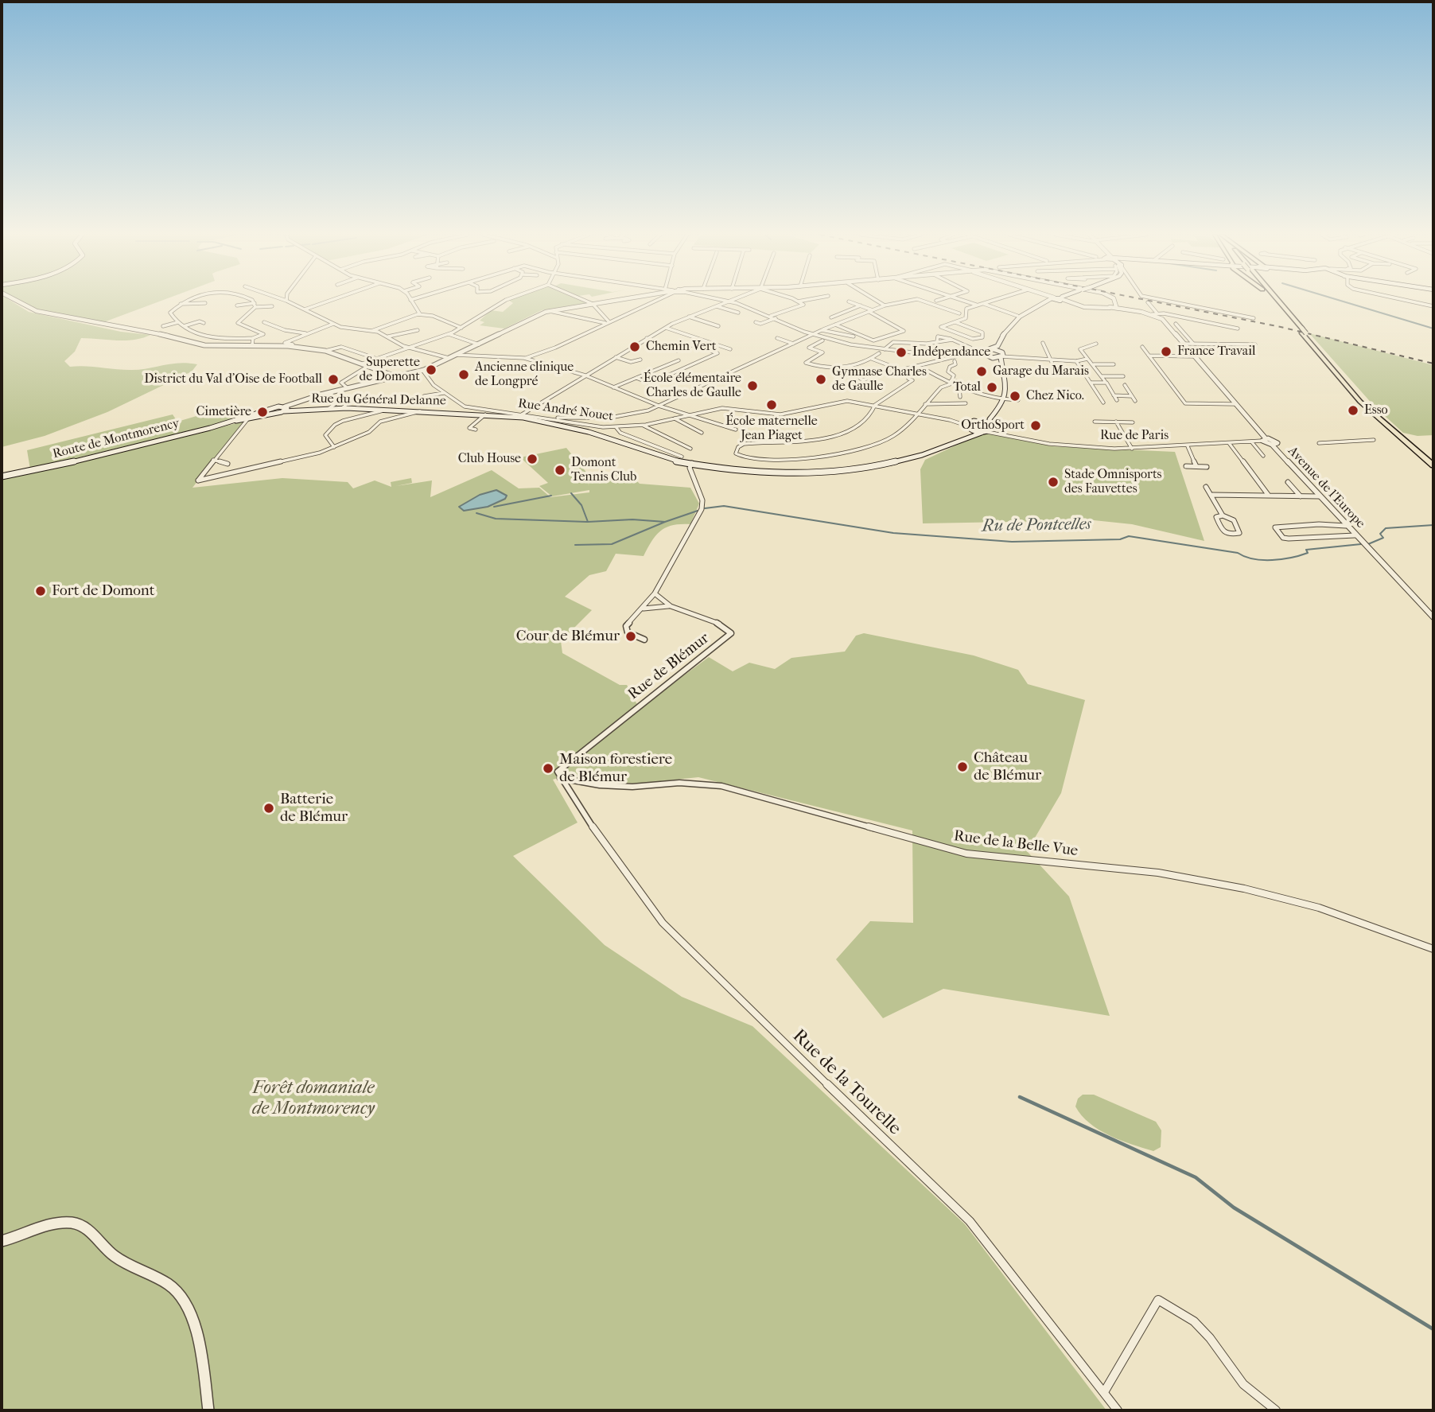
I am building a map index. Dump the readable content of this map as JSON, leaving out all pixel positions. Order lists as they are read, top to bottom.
{
  "streets": {
    "main road": ["Rue du Général Delanne", "Route de Montmorency"],
    "street": [
      "Rue André Nouet",
      "Rue de Paris",
      "Avenue de l'Europe",
      "Rue de Blémur",
      "Rue de la Belle Vue",
      "Rue de la Tourelle"
    ]
  },
  "crossings": [
    ["Rue du Général Delanne", "Rue André Nouet"],
    ["Rue du Général Delanne", "Rue de Paris"],
    ["Rue du Général Delanne", "Route de Montmorency"],
    ["Rue de Paris", "Avenue de l'Europe"],
    ["Rue de Blémur", "Rue de la Belle Vue"],
    ["Rue de Blémur", "Rue de la Tourelle"],
    ["Rue de la Belle Vue", "Rue de la Tourelle"]
  ],
  "water": ["Ru de Pontcelles"],
  "parks": ["Forêt domaniale de Montmorency"],
  "places": [
    "Chemin Vert",
    "France Travail",
    "Indépendance",
    "Superette de Domont",
    "Garage du Marais",
    "Ancienne clinique de Longpré",
    "District du Val d'Oise de Football",
    "Gymnase Charles de Gaulle",
    "École élémentaire Charles de Gaulle",
    "Total",
    "Chez Nico.",
    "École maternelle Jean Piaget",
    "Esso",
    "Cimetière",
    "OrthoSport",
    "Club House",
    "Domont Tennis Club",
    "Stade Omnisports des Fauvettes",
    "Fort de Domont",
    "Cour de Blémur",
    "Château de Blémur",
    "Maison forestiere de Blémur",
    "Batterie de Blémur"
  ]
}
